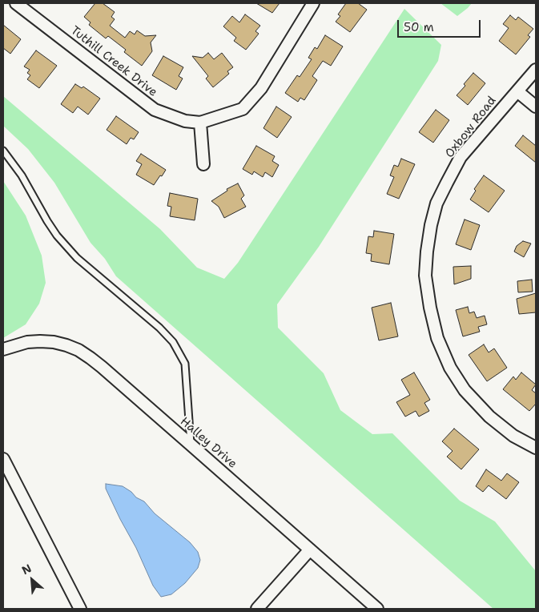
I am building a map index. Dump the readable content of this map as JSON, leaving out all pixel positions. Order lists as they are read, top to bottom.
{
  "streets": {
    "street": ["Tuthill Creek Drive", "Oxbow Road", "Halley Drive"]
  },
  "scale_bar": "50 m",
  "north": "top left"
}
